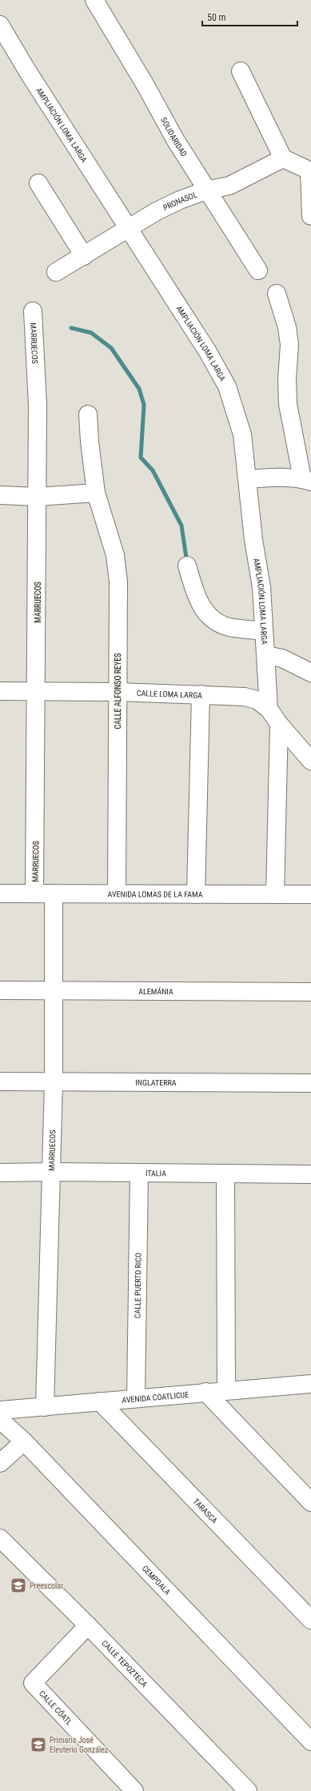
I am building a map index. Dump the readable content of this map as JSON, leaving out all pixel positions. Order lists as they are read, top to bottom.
{
  "streets": {
    "street": [
      "AMPLIACIÓN LOMA LARGA",
      "SOLIDARIDAD",
      "PRONASOL",
      "MARRUECOS",
      "CALLE ALFONSO REYES",
      "CALLE LOMA LARGA",
      "AVENIDA LOMAS DE LA FAMA",
      "ALEMÁNIA",
      "INGLATERRA",
      "ITALIA",
      "CALLE PUERTO RICO",
      "AVENIDA COATLICUE",
      "TARASCA",
      "CEMPOALA",
      "CALLE TEPOZTECA",
      "CALLE CÓATL"
    ]
  },
  "crossings": [
    ["AMPLIACIÓN LOMA LARGA", "PRONASOL"],
    ["AMPLIACIÓN LOMA LARGA", "CALLE LOMA LARGA"],
    ["SOLIDARIDAD", "PRONASOL"],
    ["MARRUECOS", "CALLE LOMA LARGA"],
    ["MARRUECOS", "AVENIDA LOMAS DE LA FAMA"],
    ["MARRUECOS", "ALEMÁNIA"],
    ["MARRUECOS", "INGLATERRA"],
    ["MARRUECOS", "ITALIA"],
    ["MARRUECOS", "AVENIDA COATLICUE"],
    ["CALLE ALFONSO REYES", "CALLE LOMA LARGA"],
    ["CALLE ALFONSO REYES", "AVENIDA LOMAS DE LA FAMA"],
    ["ITALIA", "CALLE PUERTO RICO"],
    ["CALLE PUERTO RICO", "AVENIDA COATLICUE"],
    ["AVENIDA COATLICUE", "TARASCA"],
    ["CALLE TEPOZTECA", "CALLE CÓATL"]
  ],
  "places": {
    "school or university": ["Preescolar", "Primaria José Eleuterio González"]
  },
  "scale_bar": "50 m"
}
